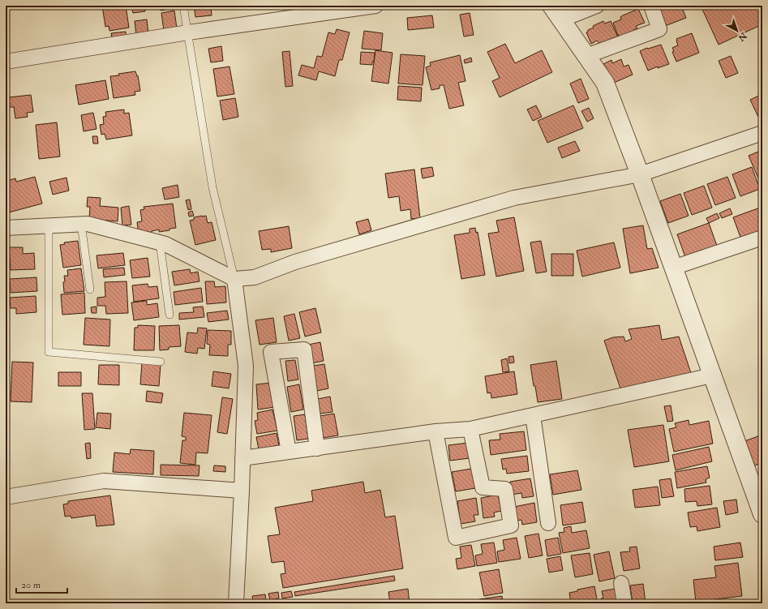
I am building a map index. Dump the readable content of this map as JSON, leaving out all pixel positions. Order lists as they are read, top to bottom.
{
  "scale_bar": "20 m",
  "north": "bottom right"
}
